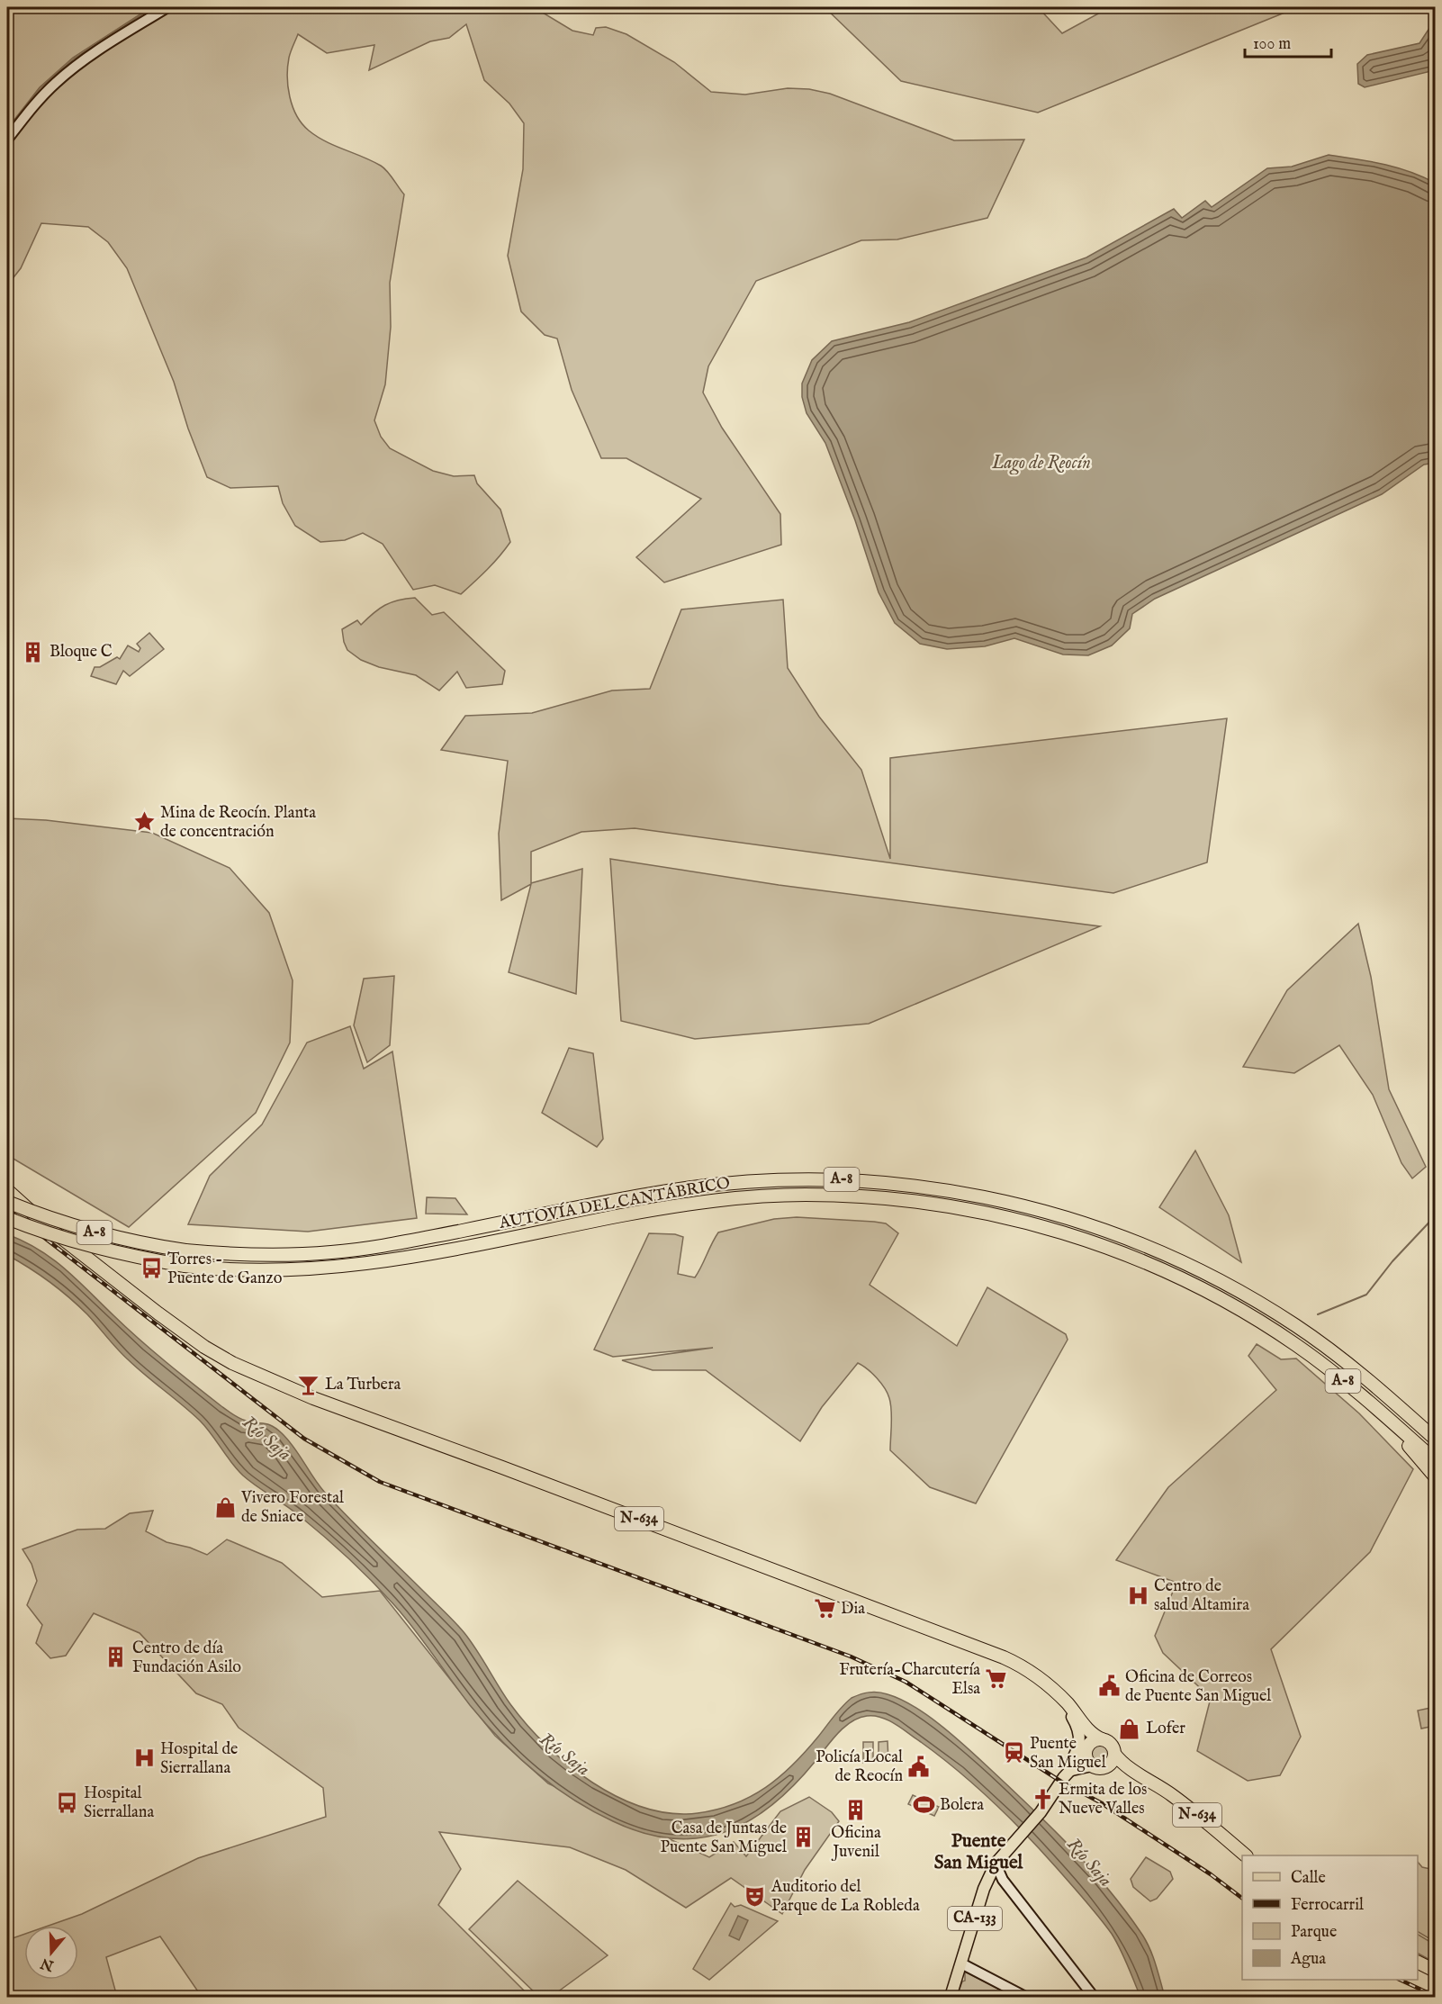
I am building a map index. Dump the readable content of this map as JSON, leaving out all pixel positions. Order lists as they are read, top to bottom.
{
  "streets": {
    "highway": ["A-8", "AUTOVÍA DEL CANTÁBRICO", "N-634"],
    "main road": ["CA-133"]
  },
  "crossings": [
    ["N-634", "CA-133"]
  ],
  "districts": ["Puente San Miguel"],
  "water": ["Lago de Reocín", "Río Saja"],
  "places": {
    "building": [
      "Bloque C",
      "Centro de día Fundación Asilo",
      "Oficina Juvenil",
      "Casa de Juntas de Puente San Miguel"
    ],
    "place": ["Mina de Reocín. Planta de concentración"],
    "bus stop": ["Torres - Puente de Ganzo", "Hospital Sierrallana"],
    "bar": ["La Turbera"],
    "shop": ["Vivero Forestal de Sniace", "Lofer"],
    "hospital": ["Centro de salud Altamira", "Hospital de Sierrallana"],
    "supermarket": ["Dia", "Frutería-Charcutería Elsa"],
    "public building": ["Oficina de Correos de Puente San Miguel", "Policía Local de Reocín"],
    "station": ["Puente San Miguel"],
    "church": ["Ermita de los Nueve Valles"],
    "sports": ["Bolera"],
    "theatre": ["Auditorio del Parque de La Robleda"]
  },
  "legend": [
    "Calle",
    "Ferrocarril",
    "Parque",
    "Agua"
  ],
  "scale_bar": "100 m",
  "north": "bottom"
}
